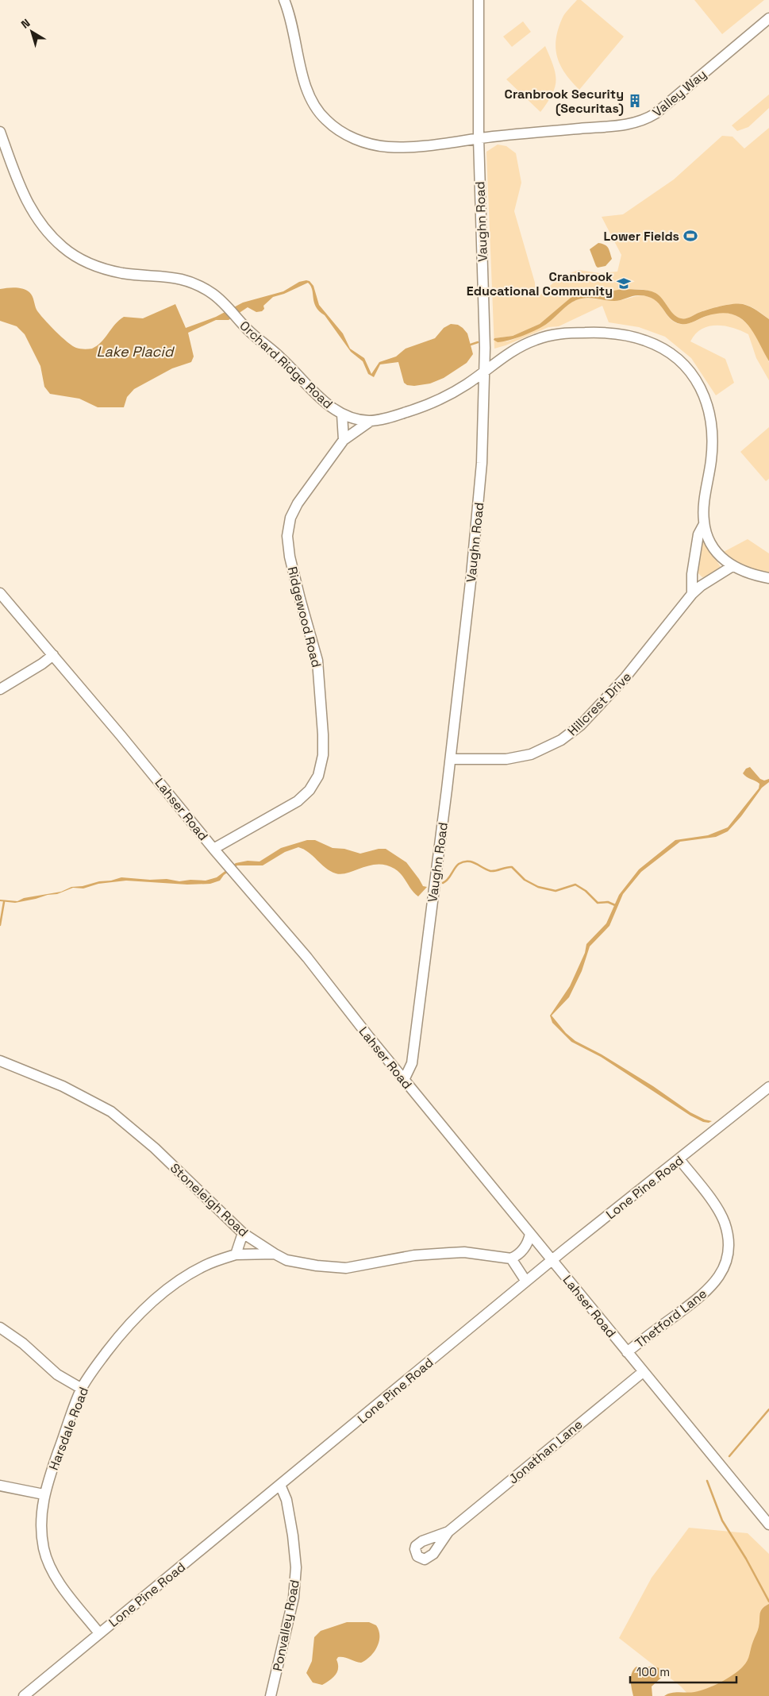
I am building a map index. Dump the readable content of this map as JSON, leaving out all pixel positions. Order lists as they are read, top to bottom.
{
  "streets": {
    "street": [
      "Valley Way",
      "Vaughn Road",
      "Orchard Ridge Road",
      "Ridgewood Road",
      "Hillcrest Drive",
      "Lahser Road",
      "Lone Pine Road",
      "Stoneleigh Road",
      "Thetford Lane",
      "Harsdale Road",
      "Jonathan Lane",
      "Ponvalley Road"
    ]
  },
  "crossings": [
    ["Valley Way", "Vaughn Road"],
    ["Vaughn Road", "Orchard Ridge Road"],
    ["Vaughn Road", "Hillcrest Drive"],
    ["Vaughn Road", "Lahser Road"],
    ["Orchard Ridge Road", "Ridgewood Road"],
    ["Orchard Ridge Road", "Hillcrest Drive"],
    ["Ridgewood Road", "Lahser Road"],
    ["Lahser Road", "Lone Pine Road"],
    ["Lahser Road", "Thetford Lane"],
    ["Lahser Road", "Jonathan Lane"],
    ["Lone Pine Road", "Thetford Lane"],
    ["Lone Pine Road", "Harsdale Road"],
    ["Lone Pine Road", "Ponvalley Road"],
    ["Stoneleigh Road", "Harsdale Road"]
  ],
  "water": ["Lake Placid"],
  "places": {
    "building": ["Cranbrook Security (Securitas)"],
    "sports": ["Lower Fields"],
    "school or university": ["Cranbrook Educational Community"]
  },
  "scale_bar": "100 m",
  "north": "top left"
}
